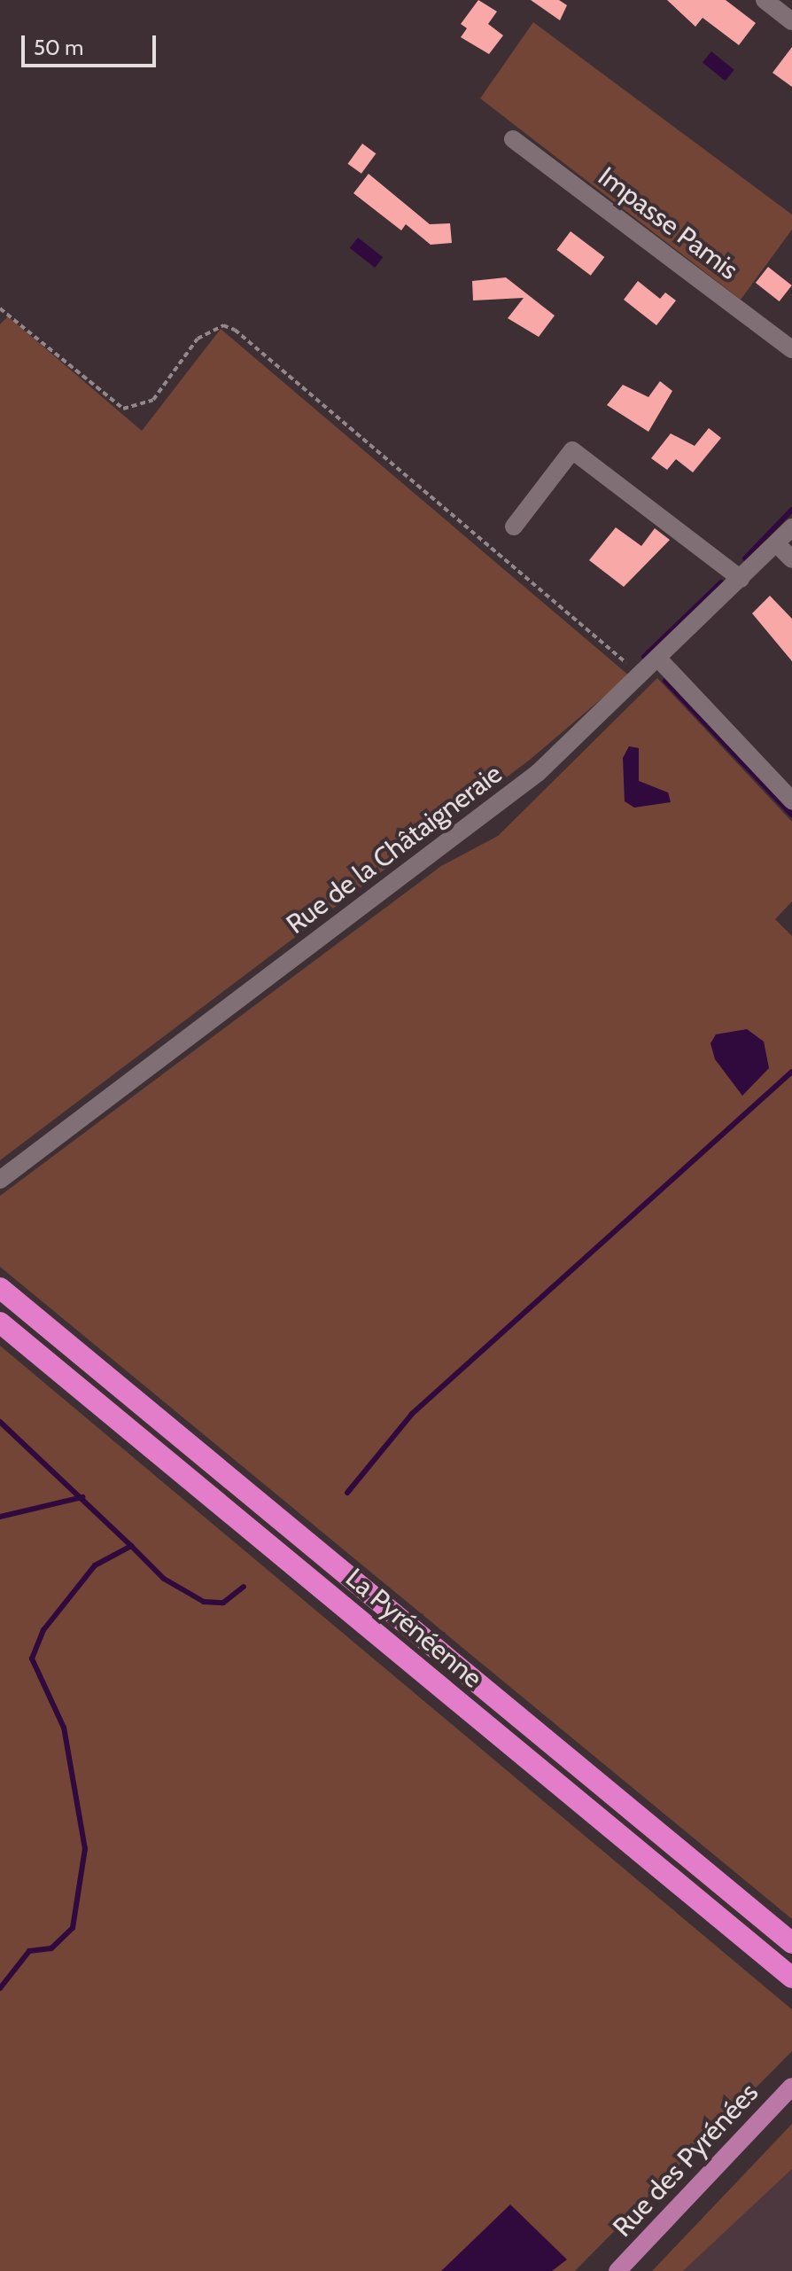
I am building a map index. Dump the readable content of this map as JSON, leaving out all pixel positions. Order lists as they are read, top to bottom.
{
  "streets": {
    "highway": ["La Pyrénéenne"],
    "main road": ["Rue des Pyrénées"],
    "street": ["Impasse Pamis", "Rue de la Châtaigneraie"]
  },
  "scale_bar": "50 m"
}
